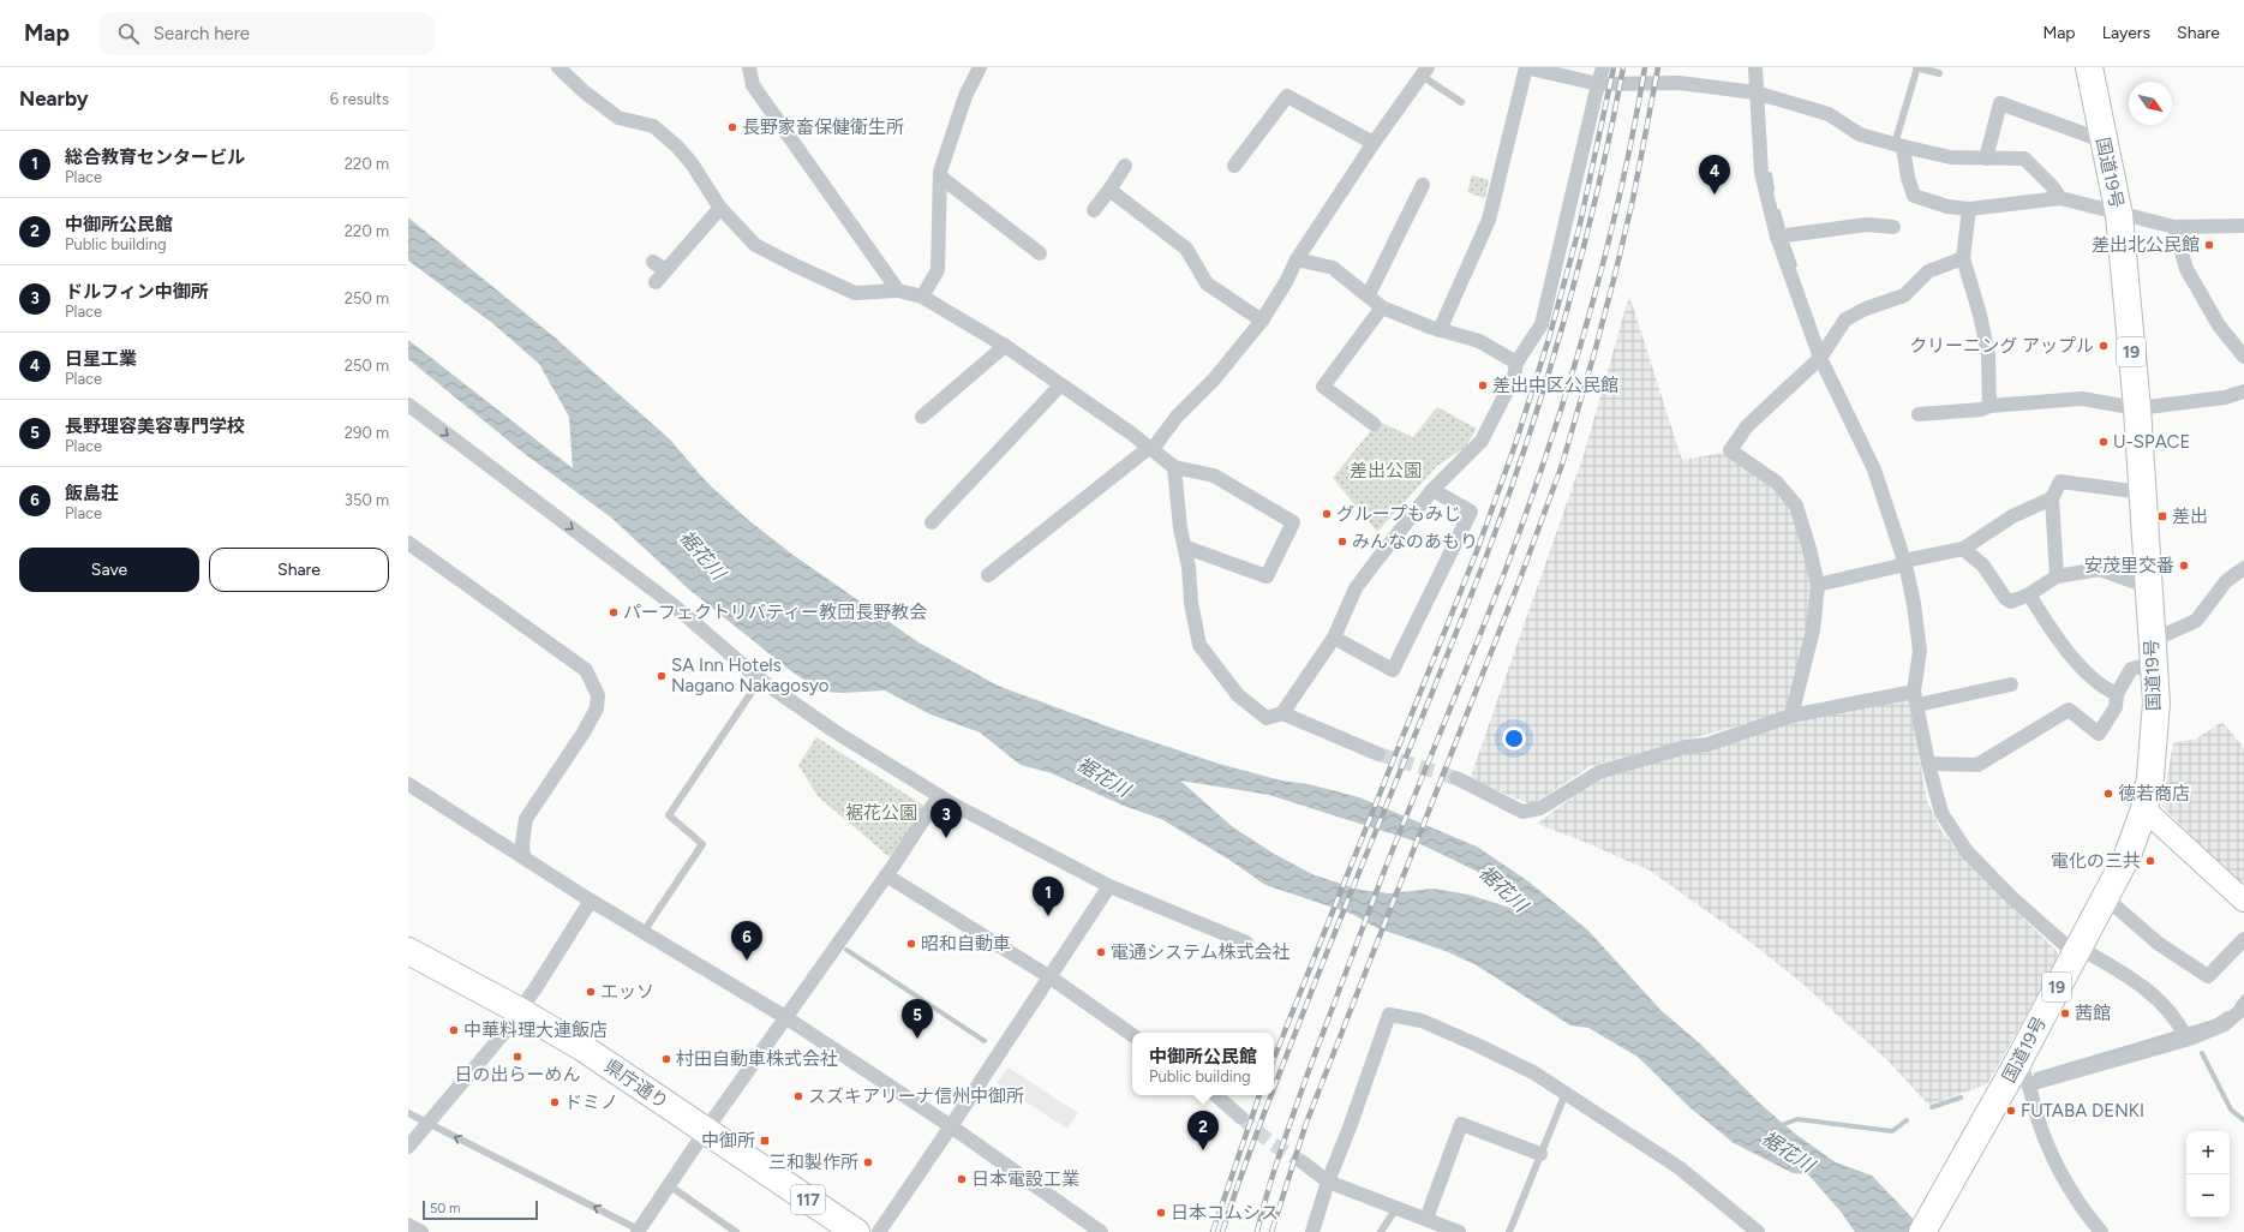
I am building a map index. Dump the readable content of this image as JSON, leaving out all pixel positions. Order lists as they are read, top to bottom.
{
  "streets": {
    "highway": [
      "国道19号",
      "19",
      "県庁通り",
      "117"
    ]
  },
  "water": ["裾花川"],
  "parks": ["差出公園", "裾花公園"],
  "places": {
    "other": [
      "長野家畜保健衛生所",
      "差出北公民館",
      "クリーニング アップル",
      "差出中区公民館",
      "U-SPACE",
      "グループもみじ",
      "みんなのあもり",
      "安茂里交番",
      "パーフェクトリバティー教団長野教会",
      "SA Inn Hotels Nagano Nakagosyo",
      "徳若商店",
      "電化の三共",
      "昭和自動車",
      "電通システム株式会社",
      "エッソ",
      "茜館",
      "中華料理大連飯店",
      "日の出らーめん",
      "村田自動車株式会社",
      "スズキアリーナ信州中御所",
      "ドミノ",
      "FUTABA DENKI",
      "三和製作所",
      "日本電設工業",
      "日本コムシス"
    ],
    "transit": ["差出", "中御所"]
  },
  "scale_bar": "50 m",
  "north": "bottom right",
  "page": {
    "header": "Map",
    "search": "Search here",
    "nav": ["Map", "Layers", "Share"],
    "heading": ["Nearby", "6 results"],
    "list": [
      {
        "mark": "1",
        "name": "総合教育センタービル",
        "note": "Place",
        "value": "220 m"
      },
      {
        "mark": "2",
        "name": "中御所公民館",
        "note": "Public building",
        "value": "220 m"
      },
      {
        "mark": "3",
        "name": "ドルフィン中御所",
        "note": "Place",
        "value": "250 m"
      },
      {
        "mark": "4",
        "name": "日星工業",
        "note": "Place",
        "value": "250 m"
      },
      {
        "mark": "5",
        "name": "長野理容美容専門学校",
        "note": "Place",
        "value": "290 m"
      },
      {
        "mark": "6",
        "name": "飯島荘",
        "note": "Place",
        "value": "350 m"
      }
    ],
    "pins": [
      "4",
      "3",
      "1",
      "6",
      "5",
      "2"
    ],
    "buttons": ["Save", "Share"],
    "popup": ["中御所公民館", "Public building"],
    "map_buttons": ["+", "−"],
    "scale": "50 m"
  }
}
